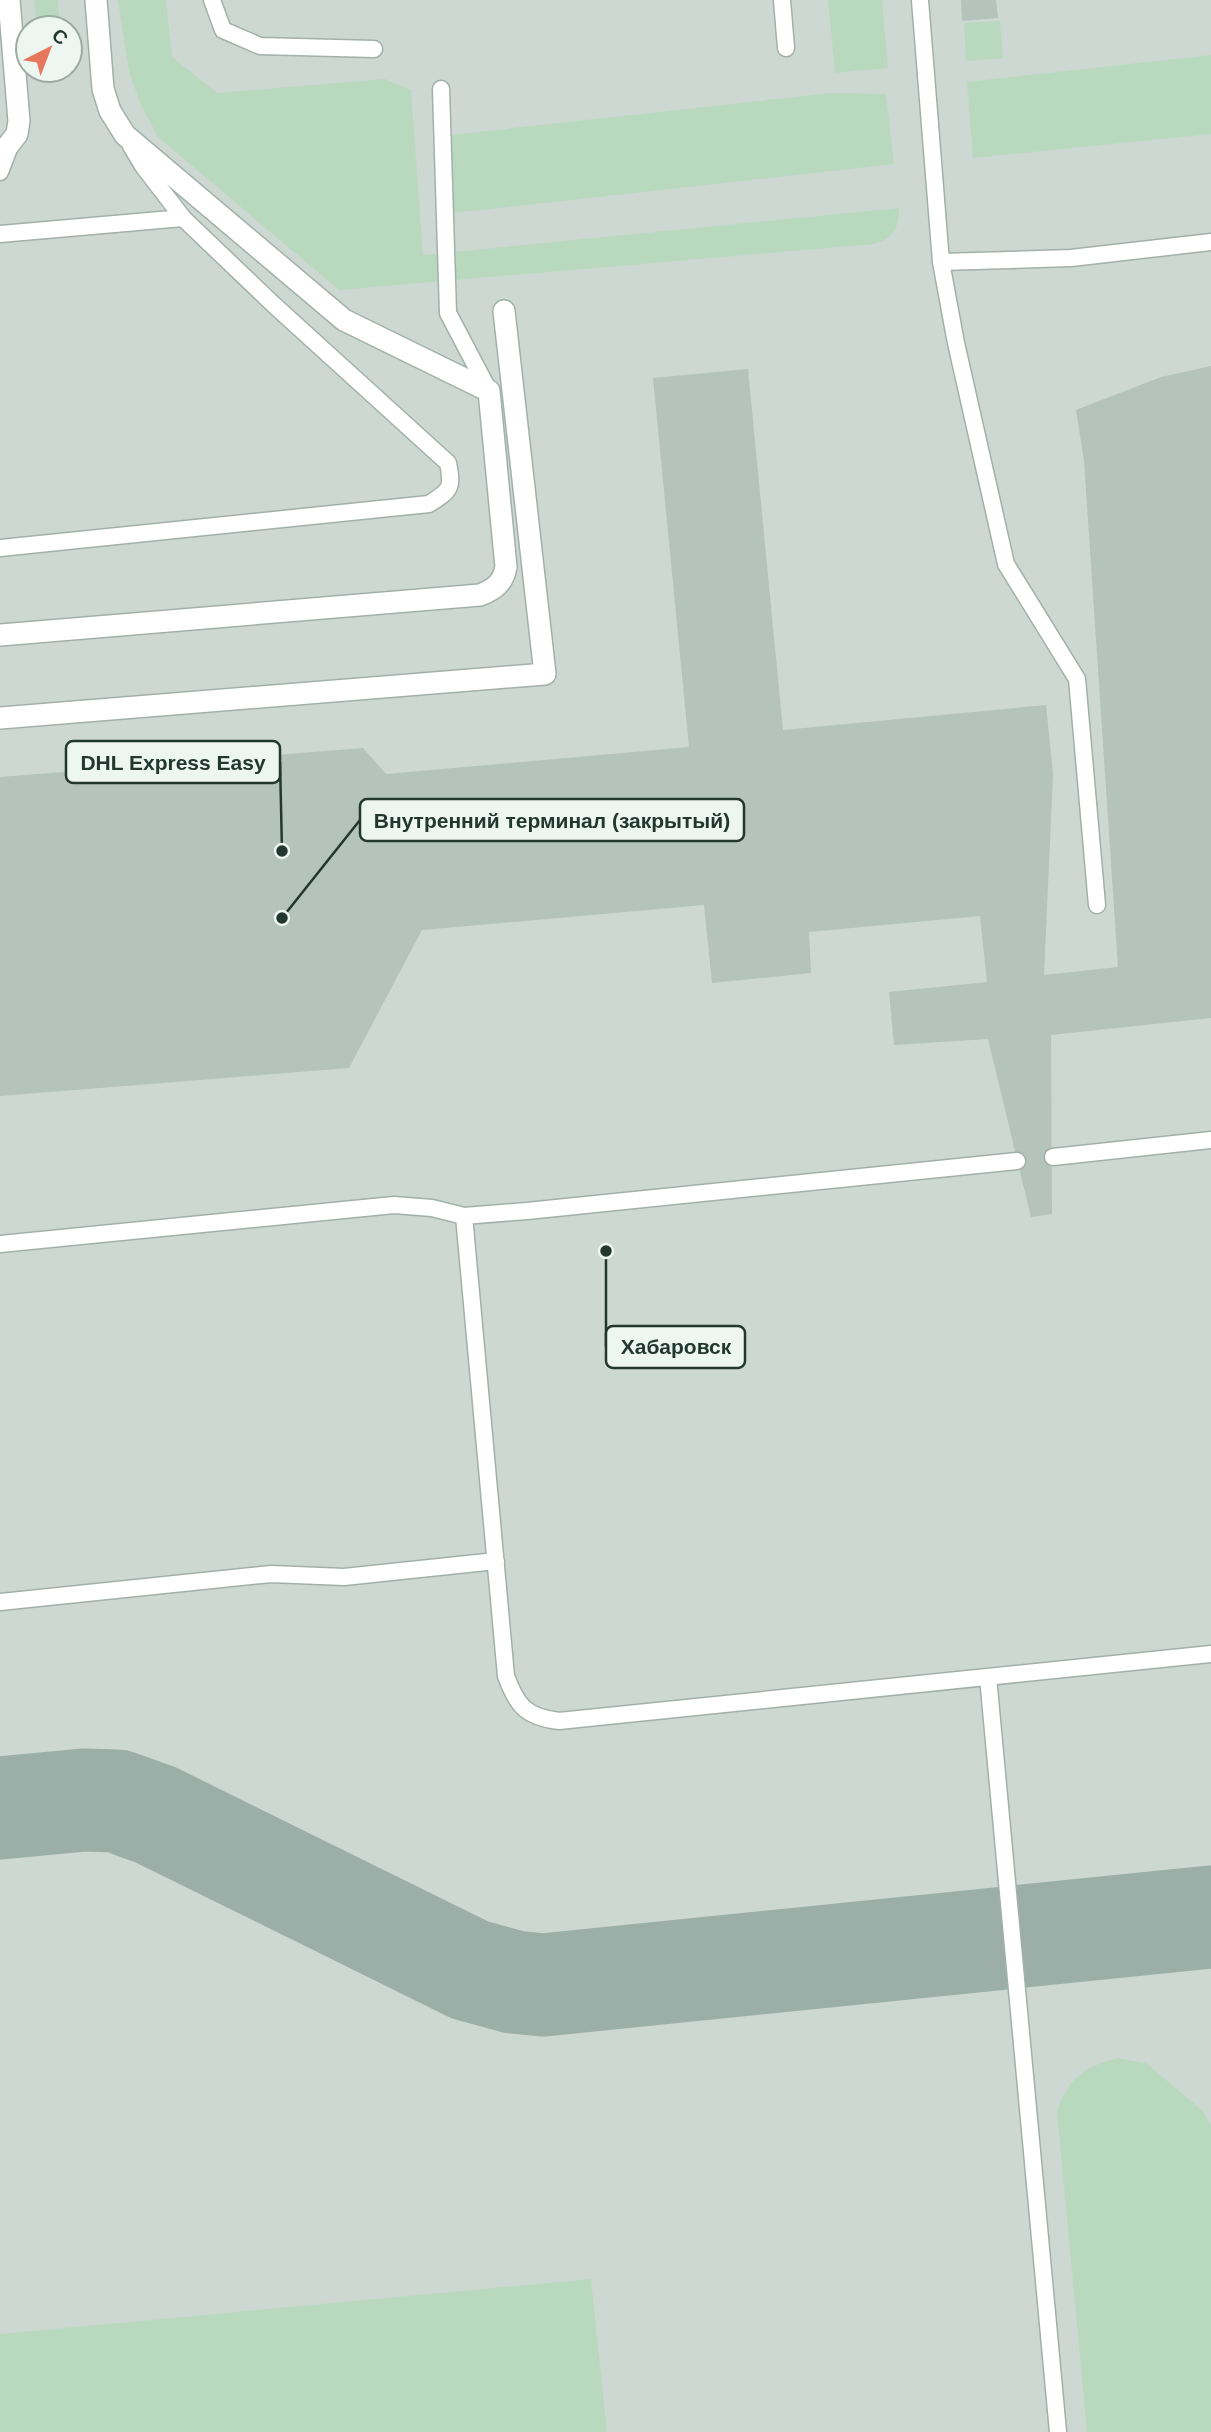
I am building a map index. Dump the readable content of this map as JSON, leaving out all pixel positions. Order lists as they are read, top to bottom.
{
  "places": ["DHL Express Easy", "Внутренний терминал (закрытый)", "Хабаровск"],
  "north": "top right"
}
